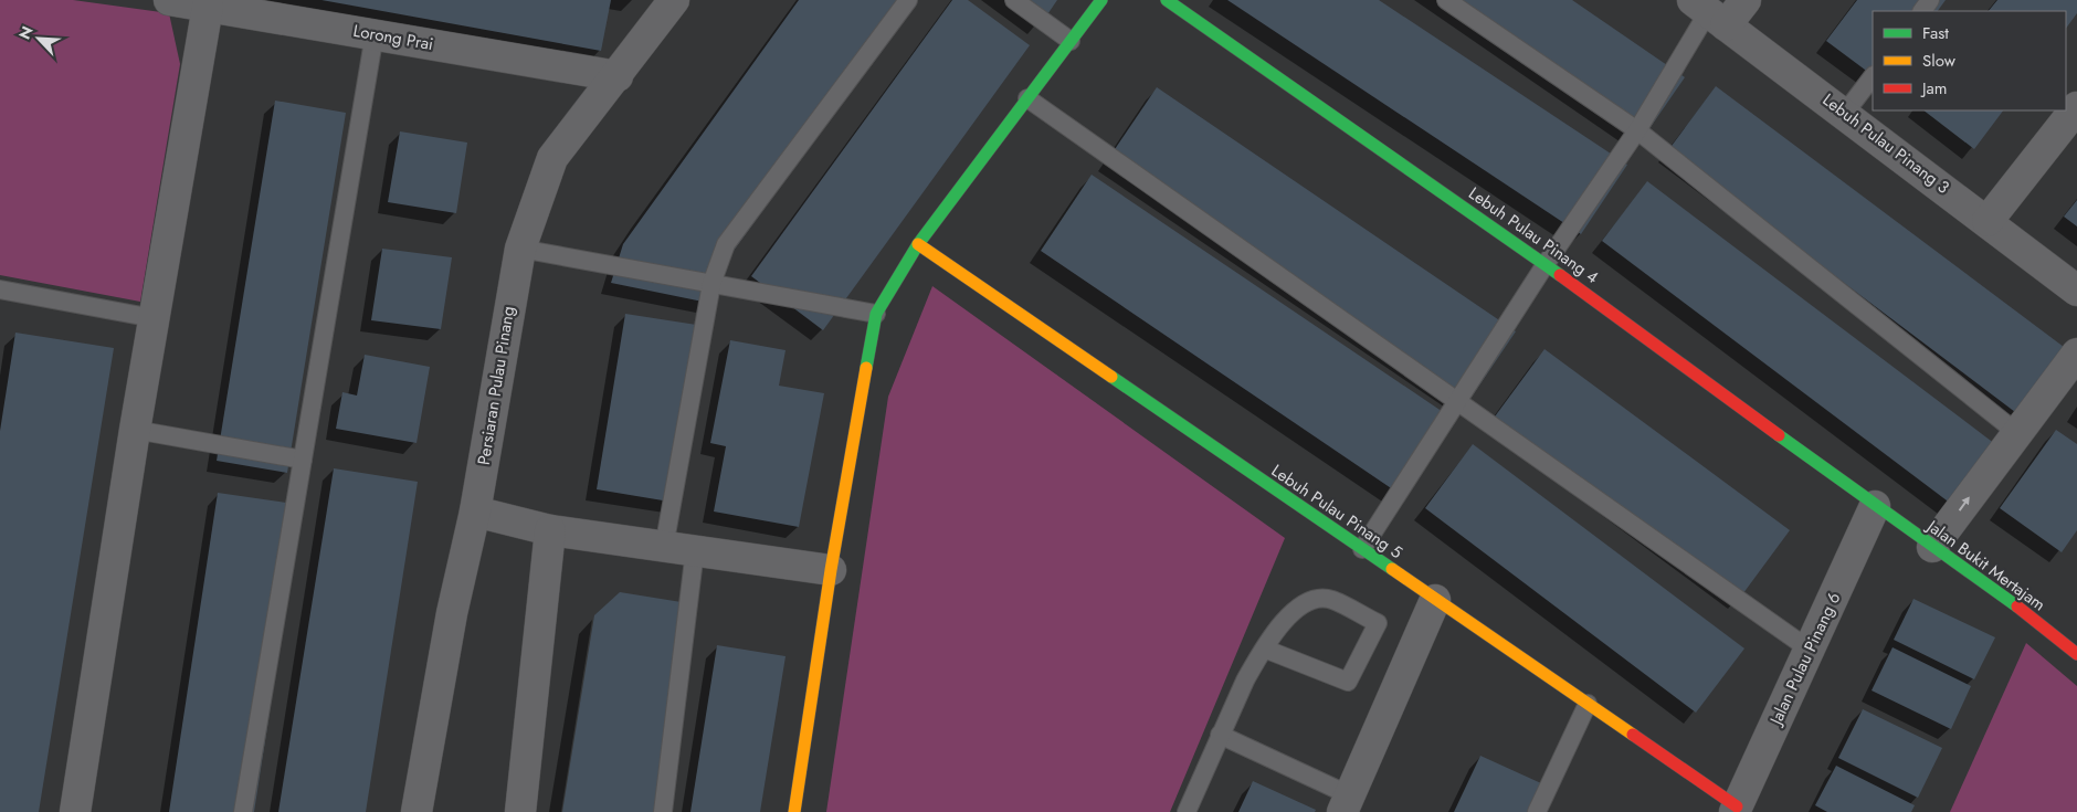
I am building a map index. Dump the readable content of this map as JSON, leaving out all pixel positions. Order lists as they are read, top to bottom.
{
  "streets": {
    "street": [
      "Lorong Prai",
      "Lebuh Pulau Pinang 3",
      "Lebuh Pulau Pinang 4",
      "Persiaran Pulau Pinang",
      "Lebuh Pulau Pinang 5",
      "Jalan Bukit Mertajam",
      "Jalan Pulau Pinang 6"
    ]
  },
  "crossings": [
    ["Lorong Prai", "Persiaran Pulau Pinang"],
    ["Lebuh Pulau Pinang 4", "Jalan Bukit Mertajam"],
    ["Lebuh Pulau Pinang 4", "Jalan Pulau Pinang 6"],
    ["Lebuh Pulau Pinang 5", "Jalan Pulau Pinang 6"],
    ["Jalan Bukit Mertajam", "Jalan Pulau Pinang 6"]
  ],
  "legend": ["Fast", "Slow", "Jam"],
  "north": "top left"
}
